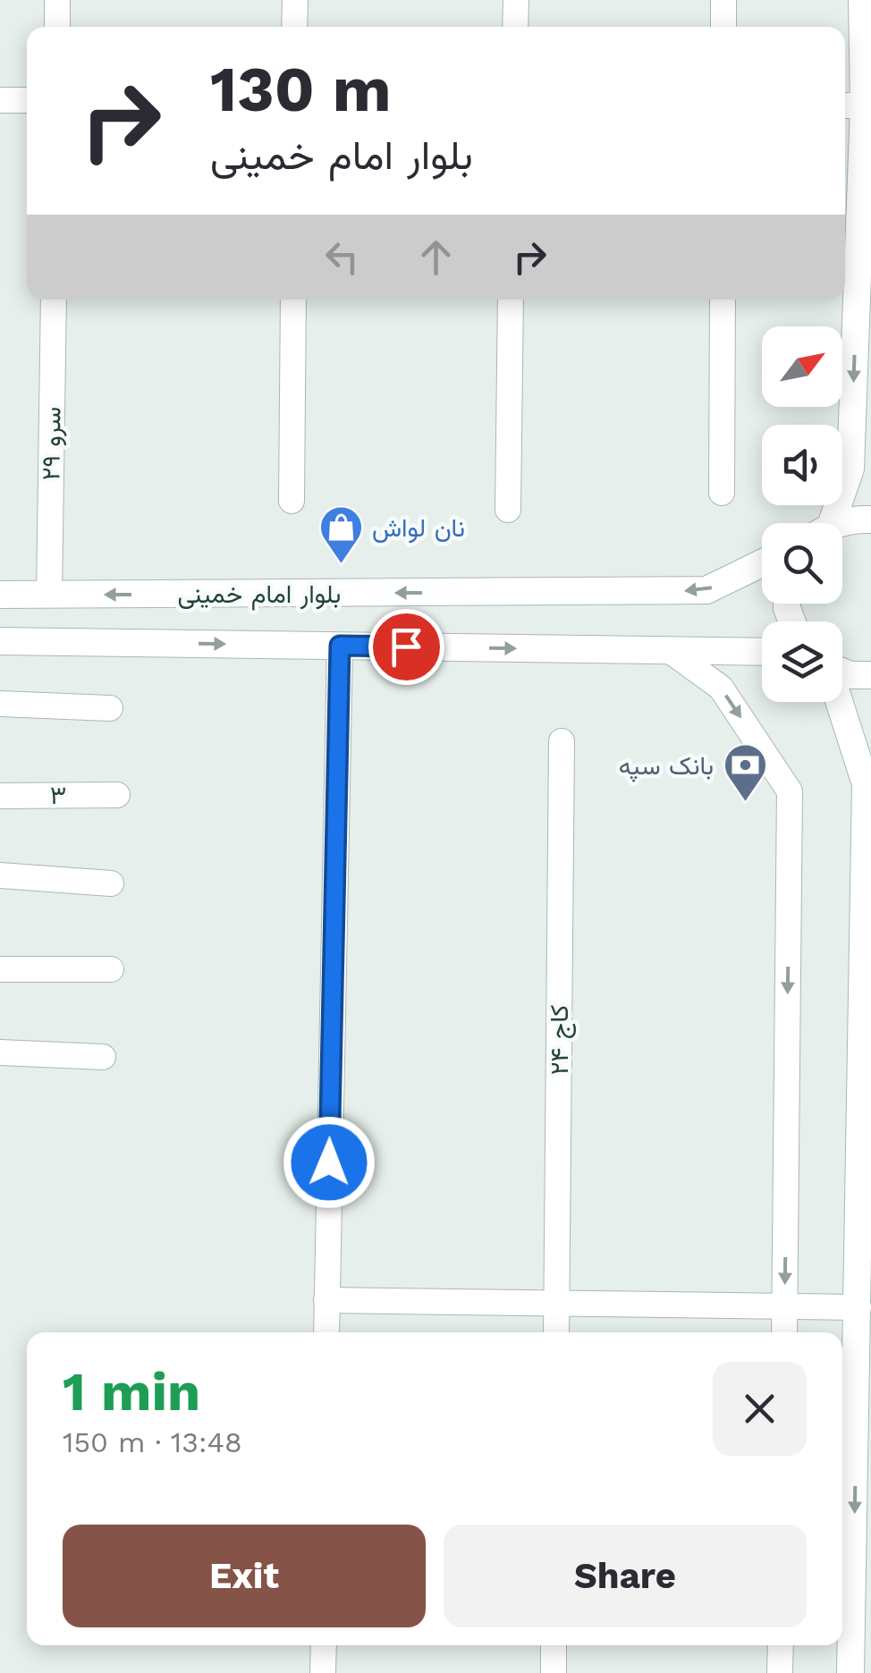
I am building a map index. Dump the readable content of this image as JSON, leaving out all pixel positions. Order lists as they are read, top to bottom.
{
  "streets": {
    "street": [
      "سرو ۲۹",
      "بلوار امام خمینی",
      "۳",
      "کاج ۲۴"
    ]
  },
  "crossings": [
    ["سرو ۲۹", "بلوار امام خمینی"]
  ],
  "places": {
    "shop": ["نان لواش"],
    "bank": ["بانک سپه"]
  },
  "north": "top right",
  "page": {
    "turn": ["130 m", "بلوار امام خمینی"],
    "heading": ["1 min", "150 m · 13:48"],
    "buttons": ["Exit", "Share"]
  }
}
